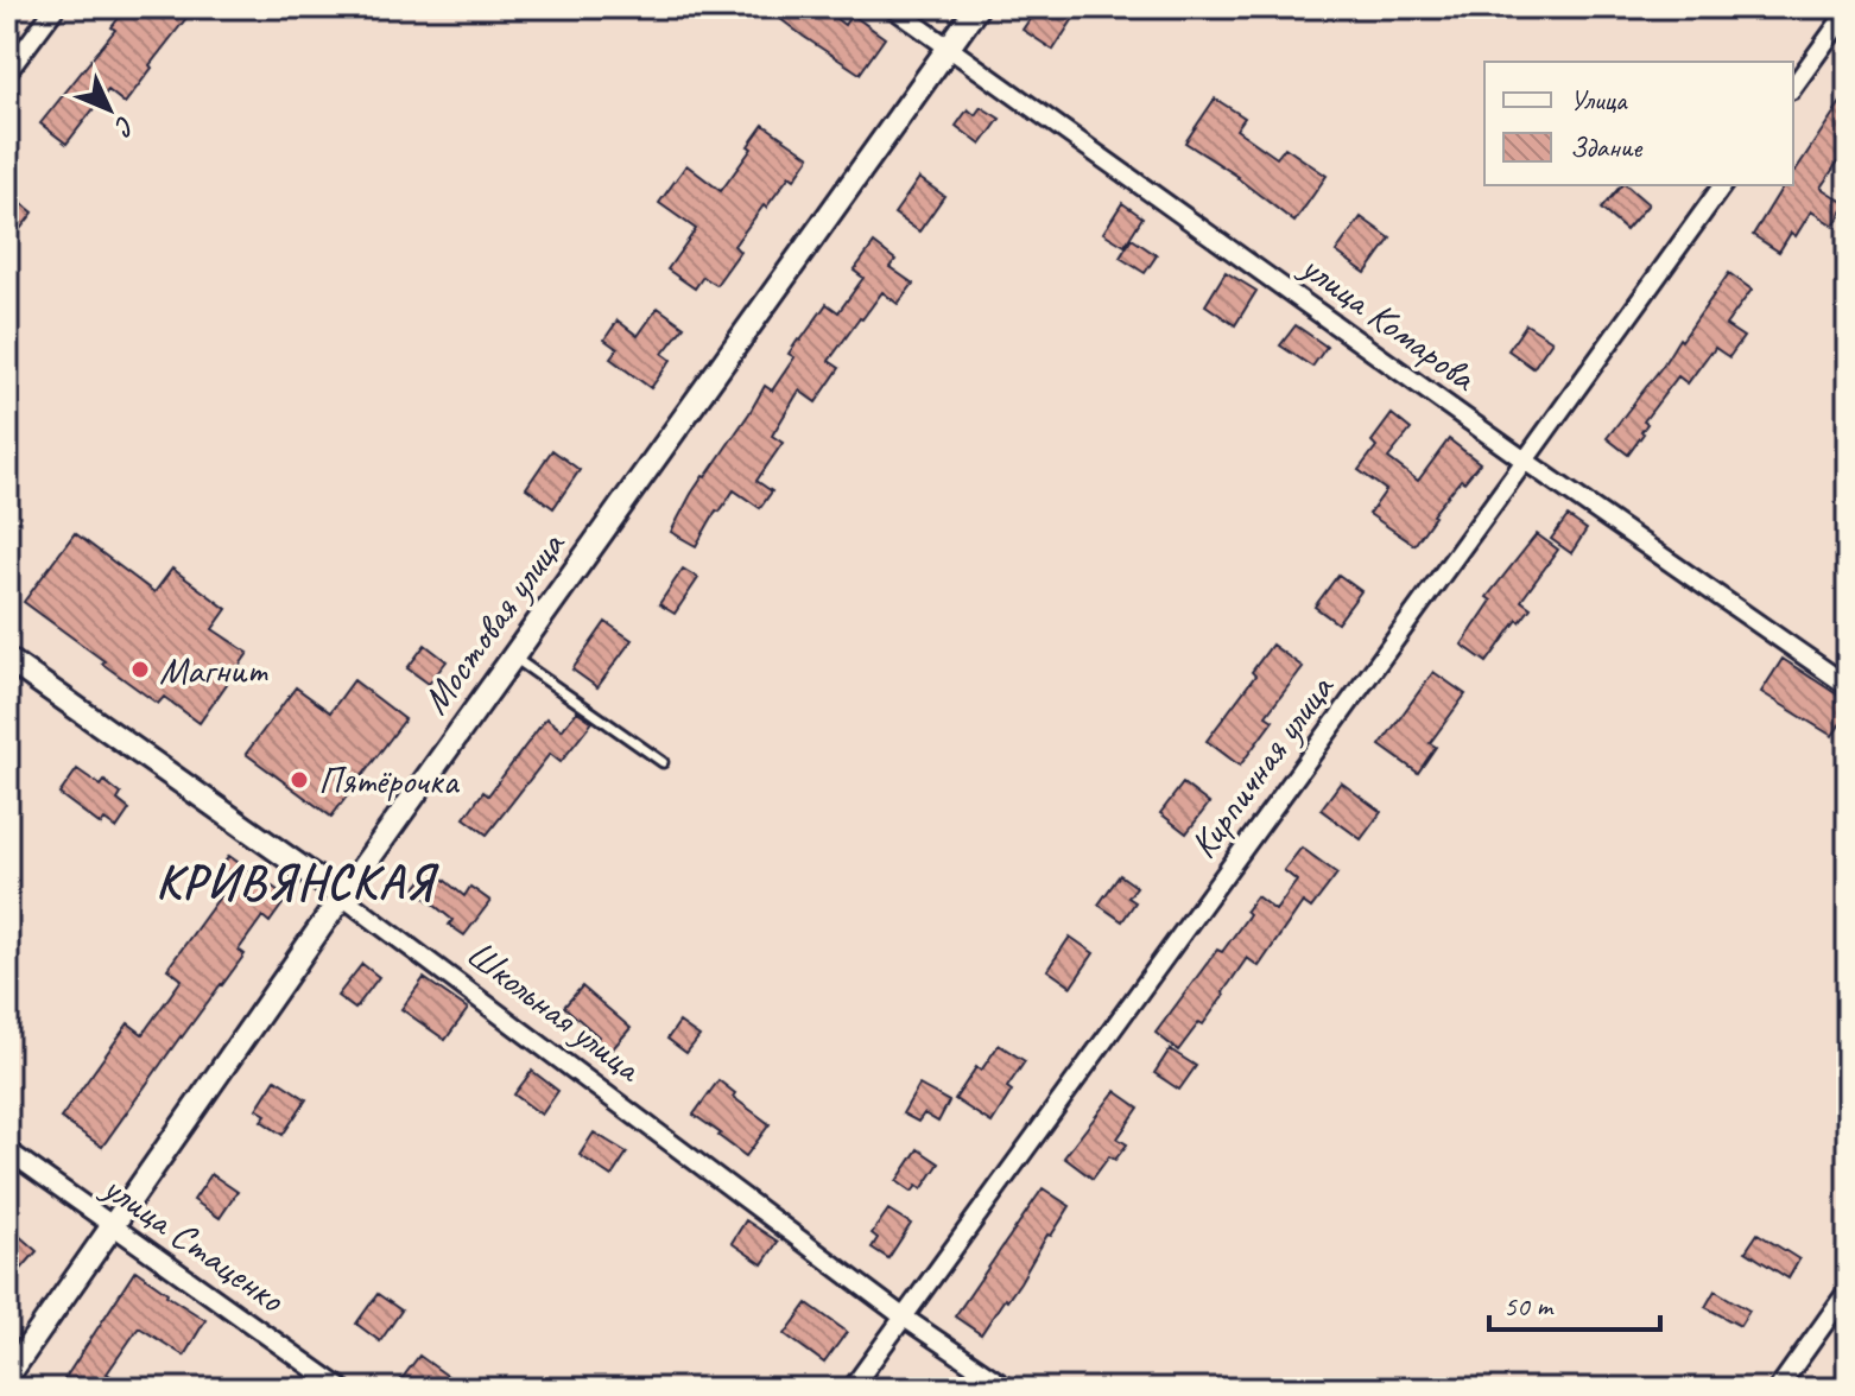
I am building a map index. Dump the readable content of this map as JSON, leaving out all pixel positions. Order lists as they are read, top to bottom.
{
  "streets": {
    "street": [
      "улица Комарова",
      "Мостовая улица",
      "Кирпичная улица",
      "Школьная улица",
      "улица Стаценко"
    ]
  },
  "crossings": [
    ["улица Комарова", "Мостовая улица"],
    ["улица Комарова", "Кирпичная улица"],
    ["Мостовая улица", "Школьная улица"],
    ["Мостовая улица", "улица Стаценко"],
    ["Кирпичная улица", "Школьная улица"]
  ],
  "districts": ["КРИВЯНСКАЯ"],
  "places": ["Магнит", "Пятёрочка"],
  "legend": ["Улица", "Здание"],
  "scale_bar": "50 m",
  "north": "bottom right"
}
